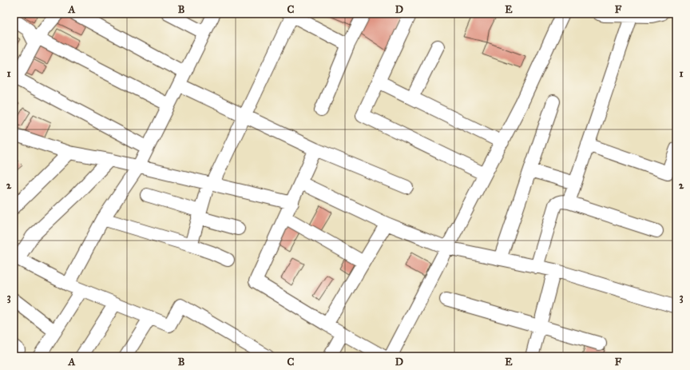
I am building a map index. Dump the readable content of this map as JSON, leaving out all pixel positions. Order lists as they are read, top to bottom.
{
  "grid": {
    "columns": [
      "A",
      "B",
      "C",
      "D",
      "E",
      "F"
    ],
    "rows": ["1", "2", "3"]
  }
}
